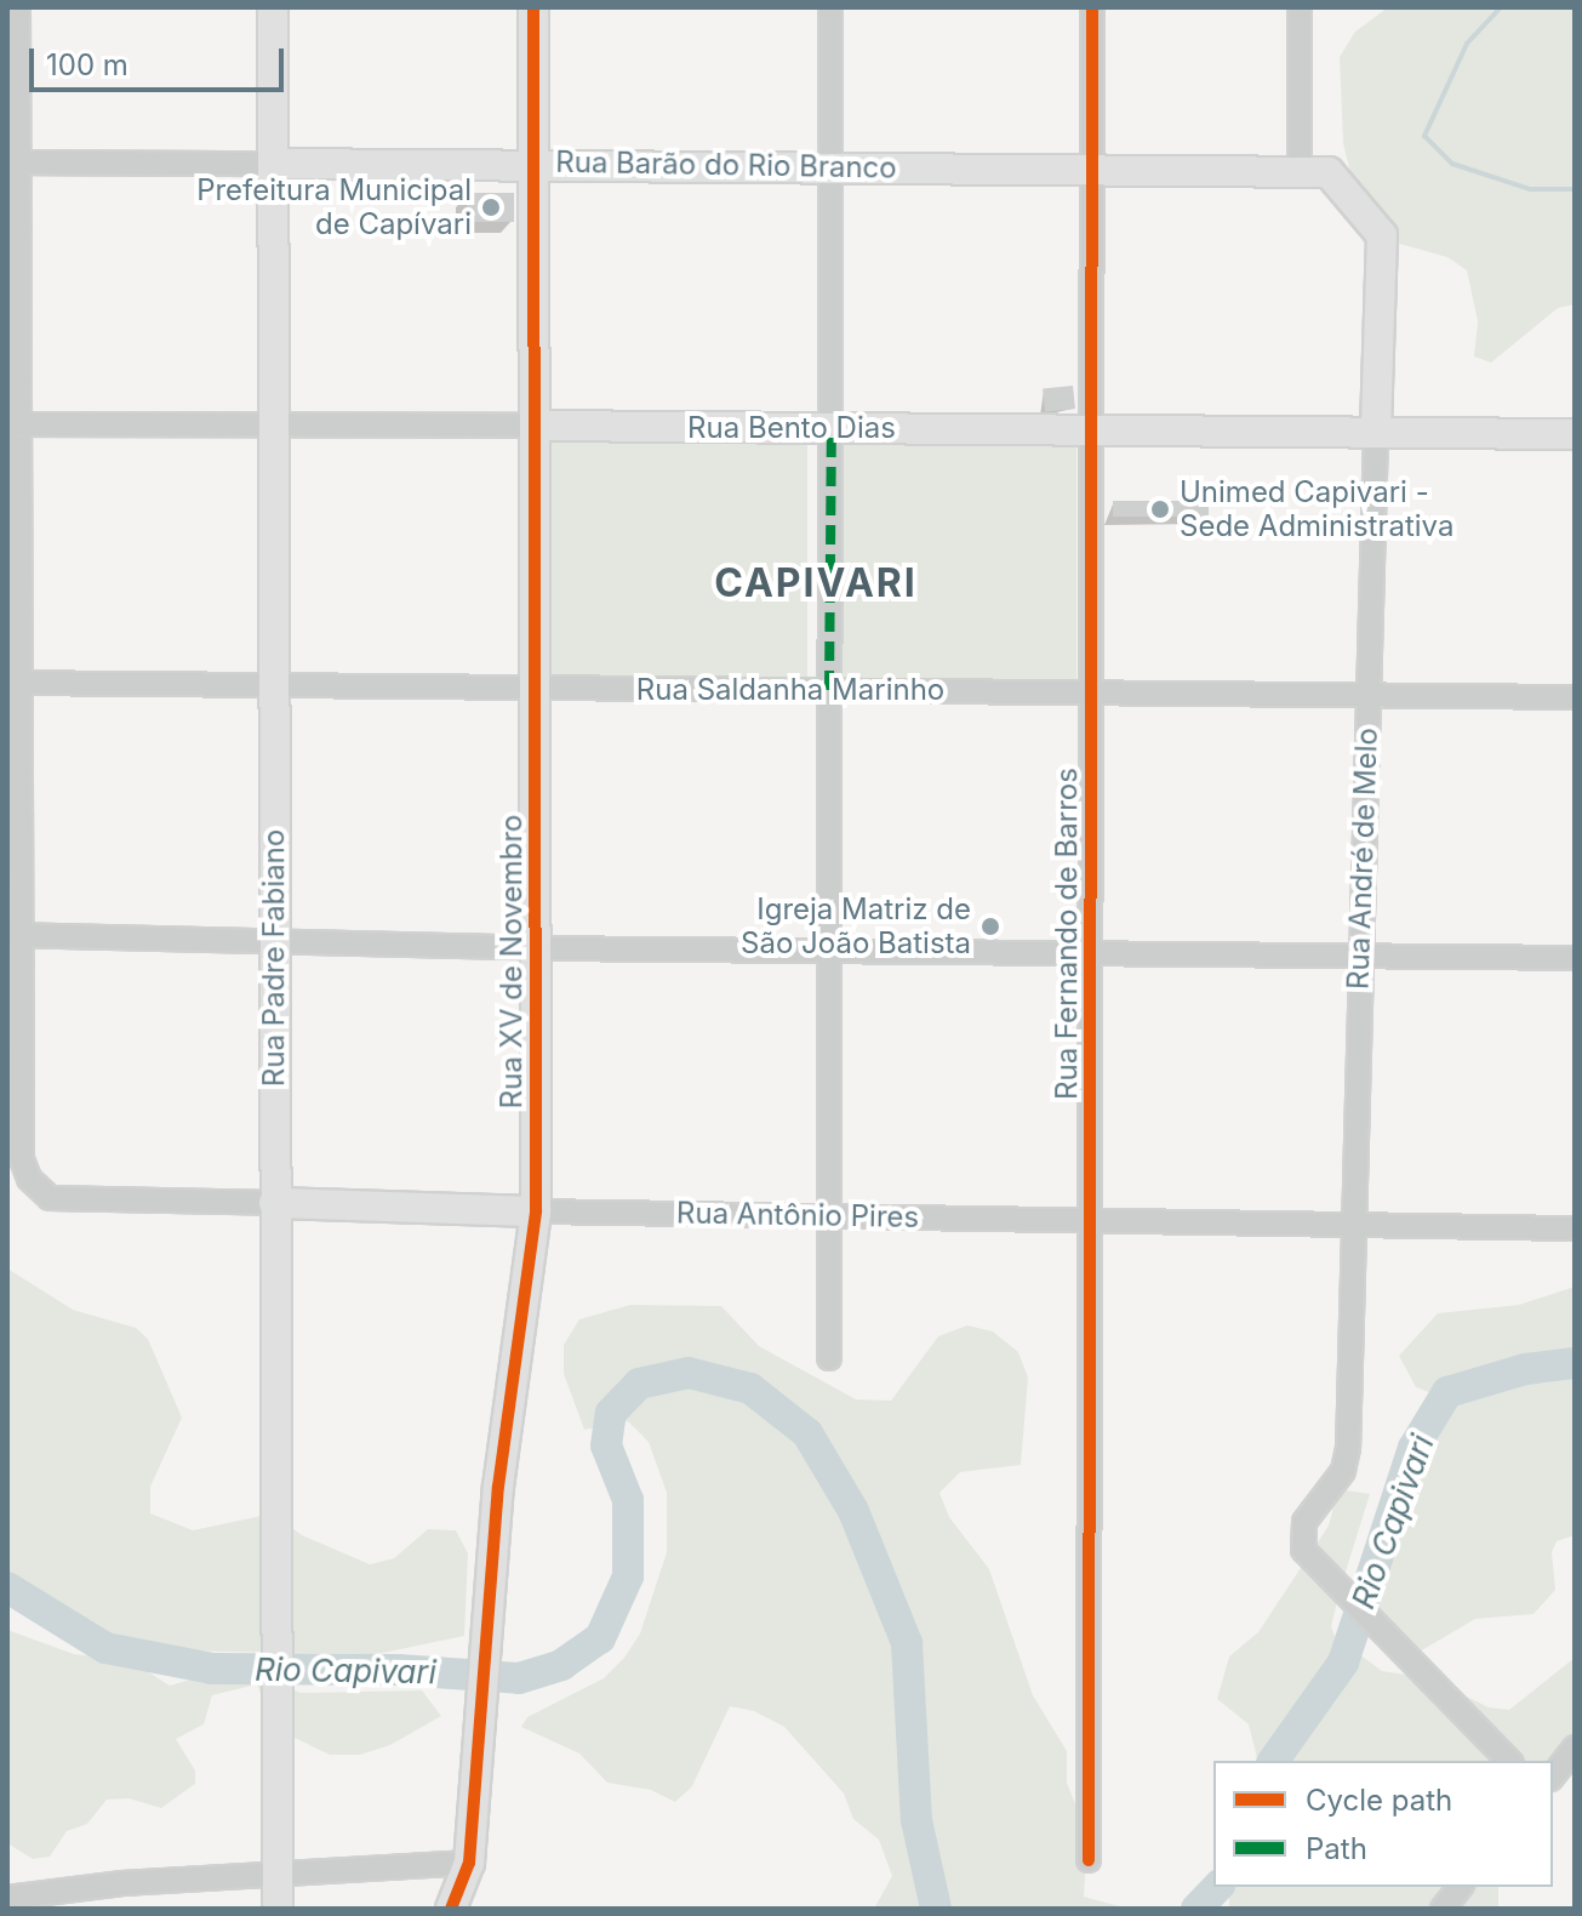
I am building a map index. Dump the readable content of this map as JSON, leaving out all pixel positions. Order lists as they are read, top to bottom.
{
  "streets": {
    "main road": [
      "Rua Barão do Rio Branco",
      "Rua Bento Dias",
      "Rua André de Melo",
      "Rua Padre Fabiano",
      "Rua XV de Novembro",
      "Rua Antônio Pires"
    ],
    "street": ["Rua Saldanha Marinho", "Rua Fernando de Barros"]
  },
  "crossings": [
    ["Rua Barão do Rio Branco", "Rua André de Melo"],
    ["Rua Barão do Rio Branco", "Rua Fernando de Barros"],
    ["Rua Barão do Rio Branco", "Rua Padre Fabiano"],
    ["Rua Barão do Rio Branco", "Rua XV de Novembro"],
    ["Rua Bento Dias", "Rua André de Melo"],
    ["Rua Bento Dias", "Rua Fernando de Barros"],
    ["Rua Bento Dias", "Rua Padre Fabiano"],
    ["Rua Bento Dias", "Rua XV de Novembro"],
    ["Rua Saldanha Marinho", "Rua André de Melo"],
    ["Rua Saldanha Marinho", "Rua Fernando de Barros"],
    ["Rua Saldanha Marinho", "Rua Padre Fabiano"],
    ["Rua Saldanha Marinho", "Rua XV de Novembro"],
    ["Rua André de Melo", "Rua Antônio Pires"],
    ["Rua Fernando de Barros", "Rua Antônio Pires"],
    ["Rua Padre Fabiano", "Rua Antônio Pires"],
    ["Rua XV de Novembro", "Rua Antônio Pires"]
  ],
  "districts": ["CAPIVARI"],
  "water": ["Rio Capivari"],
  "places": ["Prefeitura Municipal de Capívari", "Unimed Capivari - Sede Administrativa", "Igreja Matriz de São João Batista"],
  "legend": ["Cycle path", "Path"],
  "scale_bar": "100 m"
}
